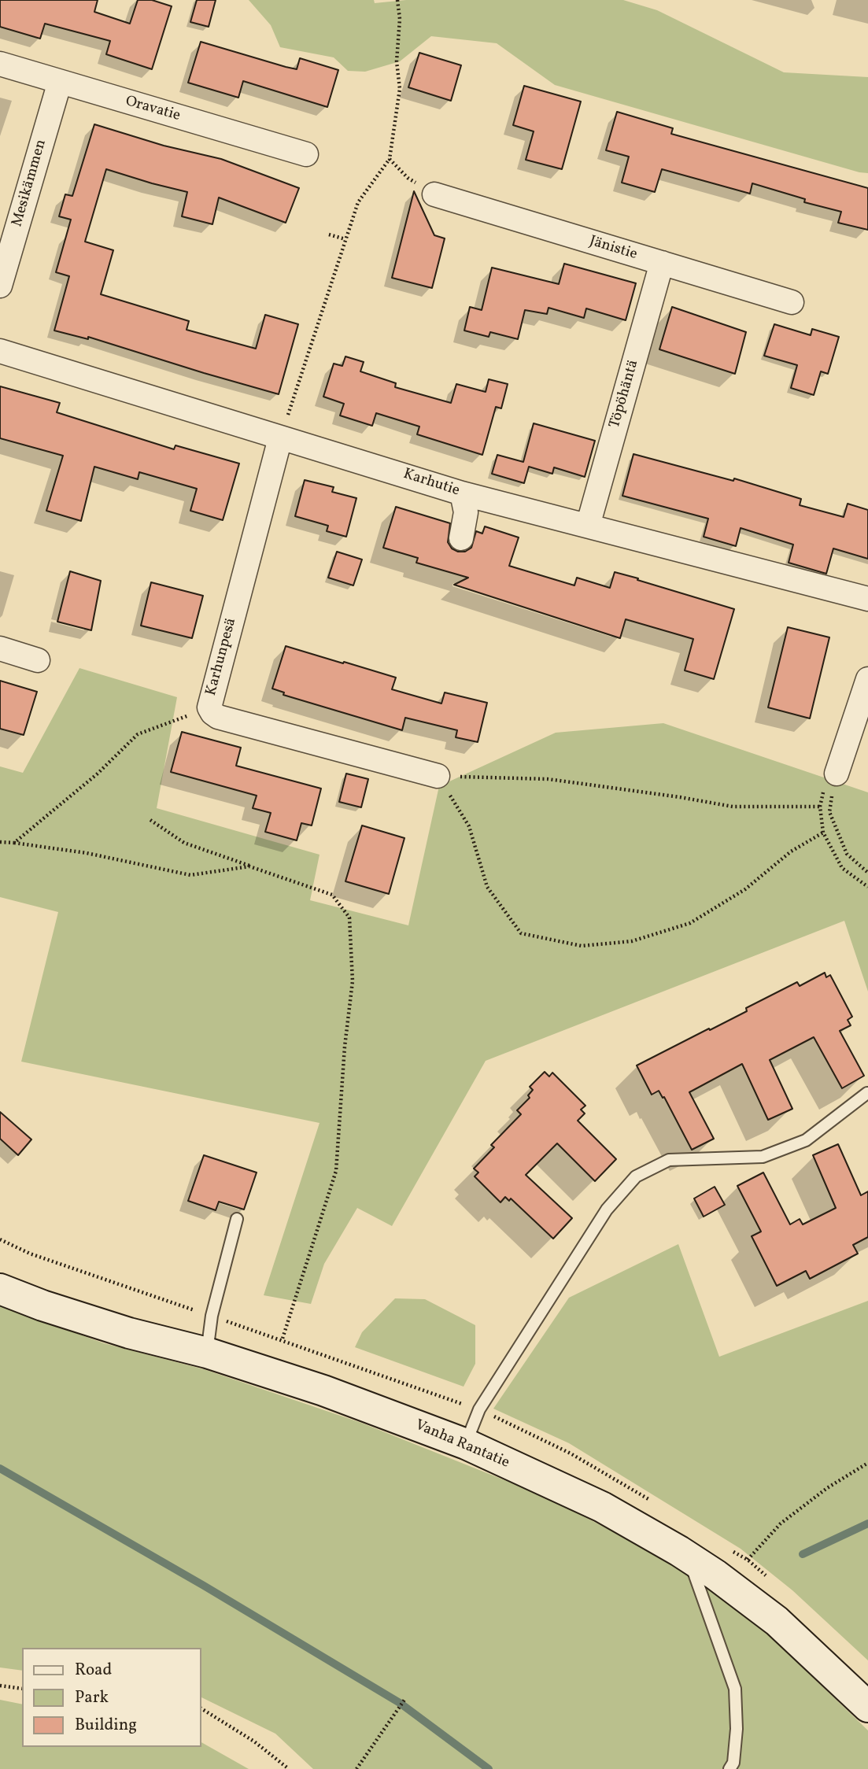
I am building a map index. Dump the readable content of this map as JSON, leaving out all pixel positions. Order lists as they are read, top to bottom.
{
  "streets": {
    "main road": ["Vanha Rantatie"],
    "street": [
      "Oravatie",
      "Mesikämmen",
      "Jänistie",
      "Töpöhäntä",
      "Karhutie",
      "Karhunpesä"
    ]
  },
  "crossings": [
    ["Oravatie", "Mesikämmen"],
    ["Jänistie", "Töpöhäntä"],
    ["Töpöhäntä", "Karhutie"],
    ["Karhutie", "Karhunpesä"]
  ],
  "legend": ["Road", "Park", "Building"]
}
